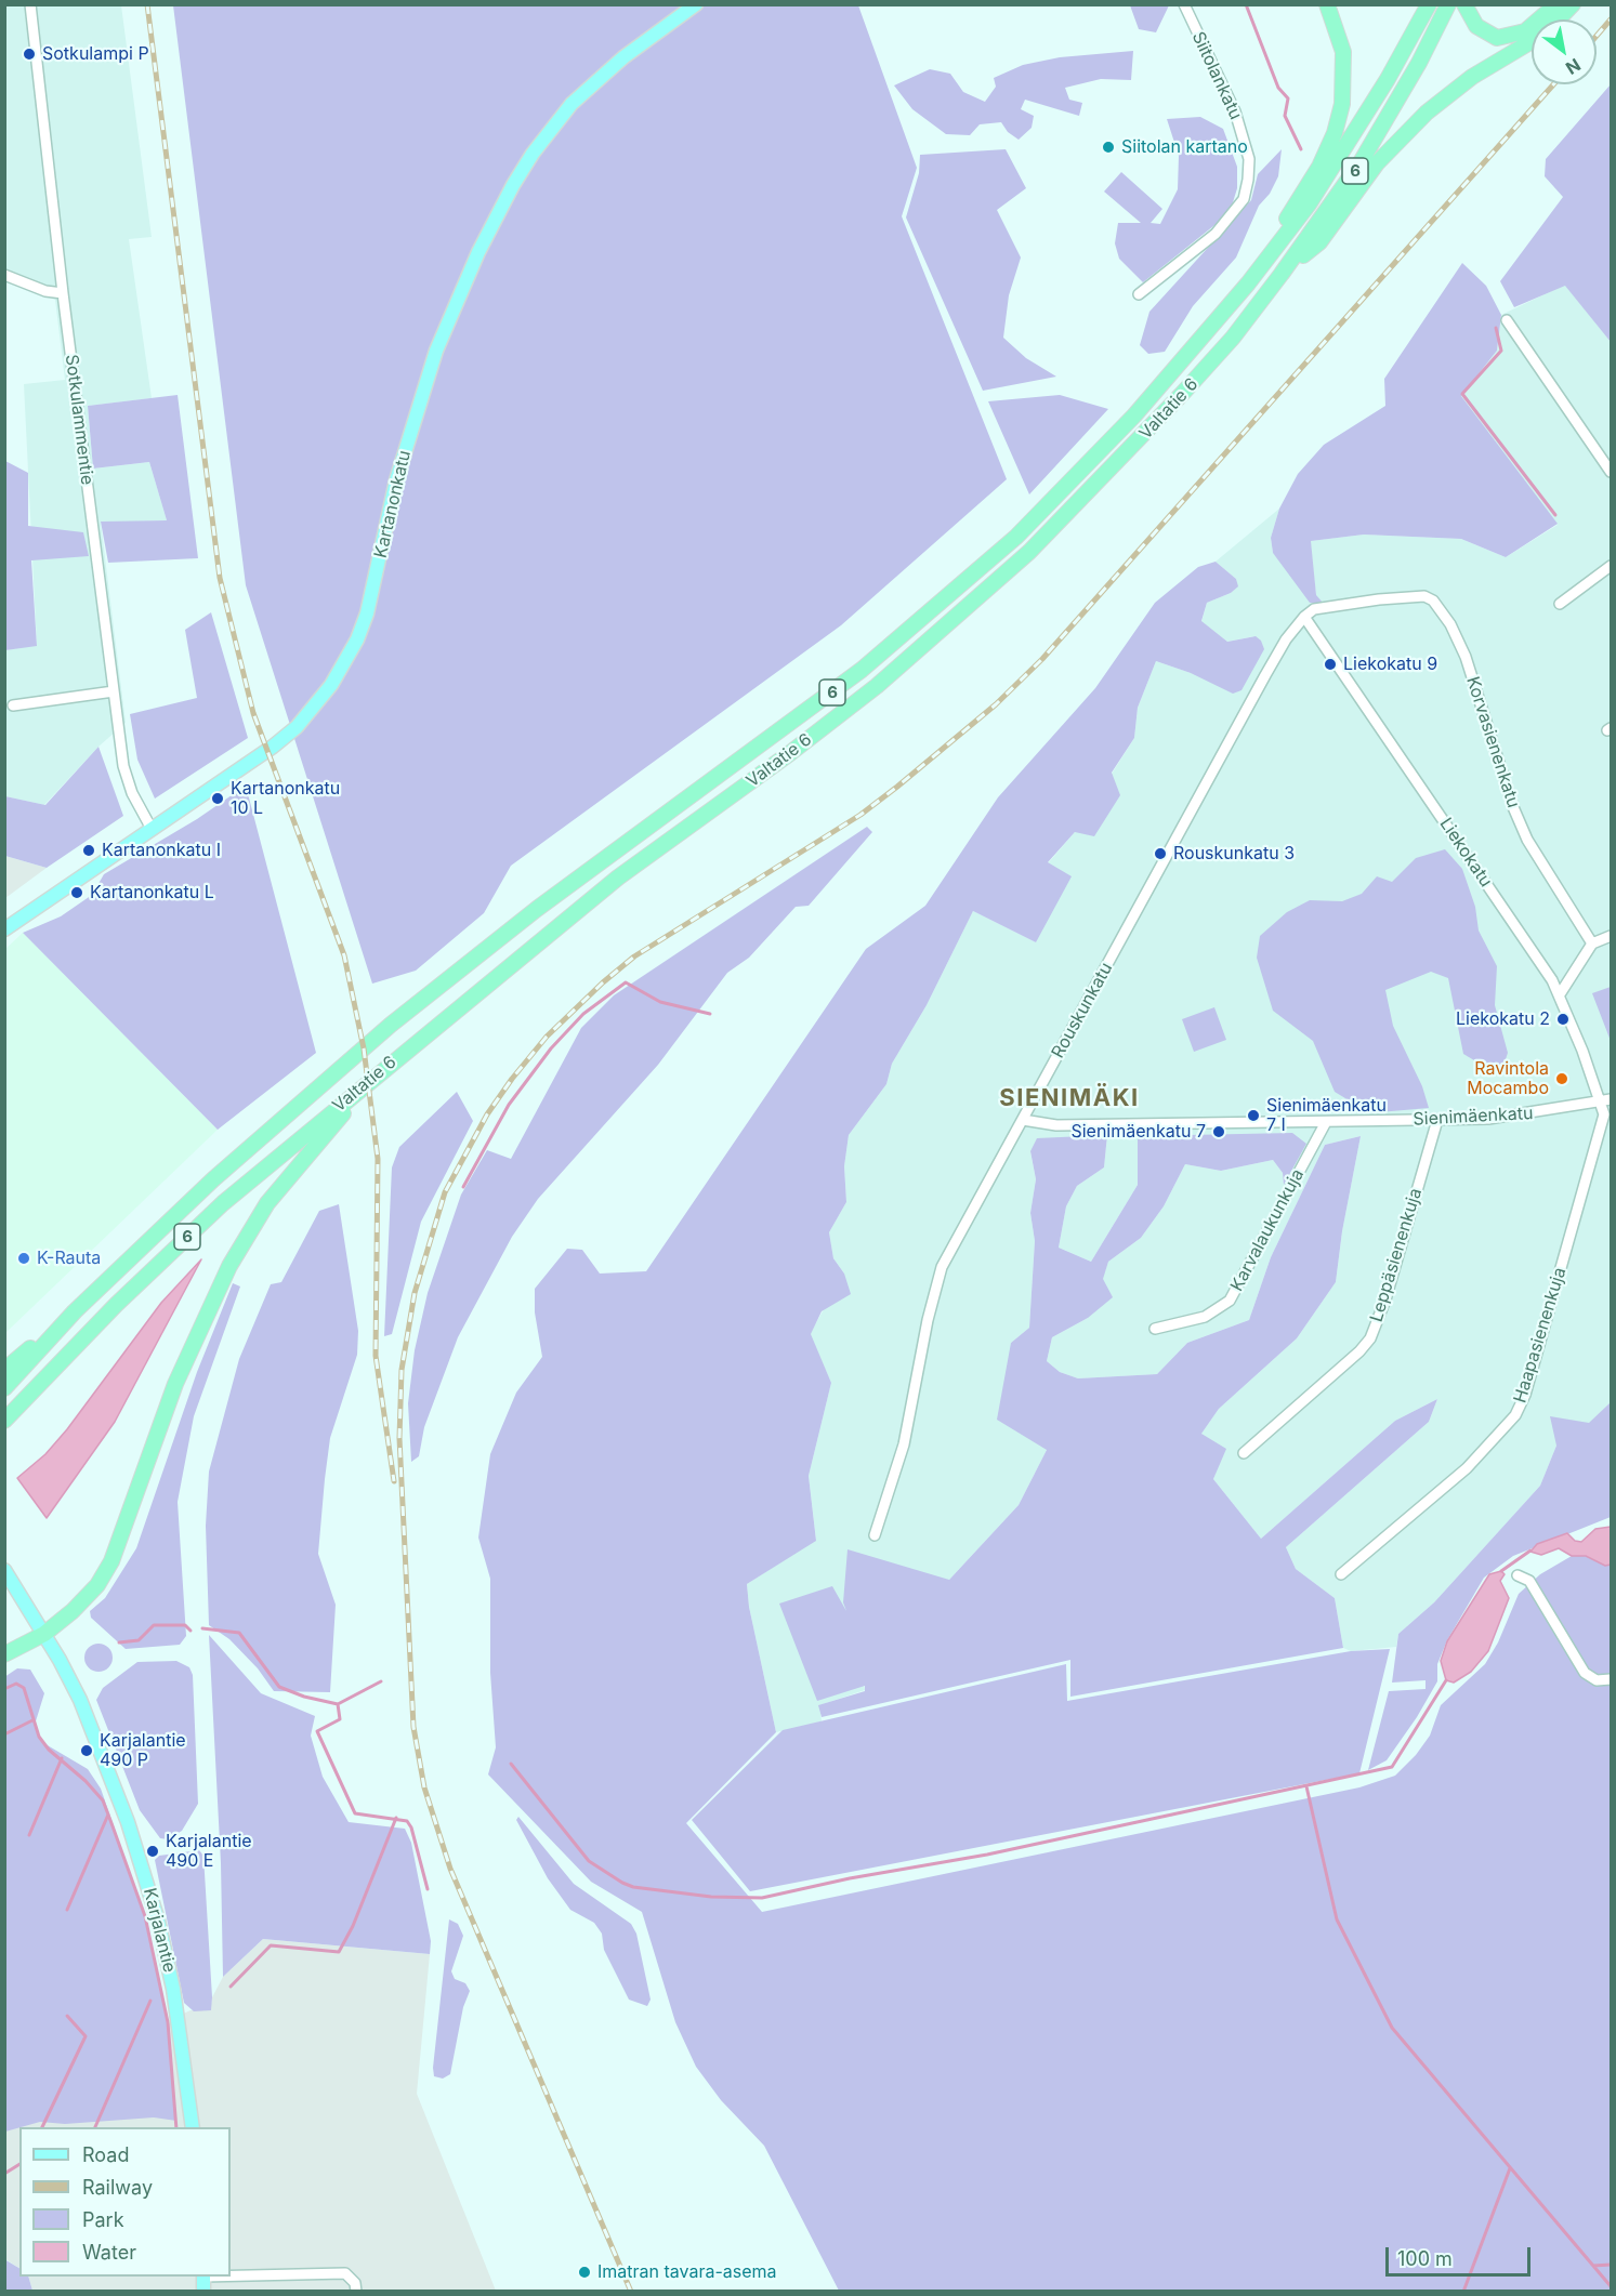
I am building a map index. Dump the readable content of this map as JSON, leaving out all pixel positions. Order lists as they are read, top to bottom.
{
  "streets": {
    "highway": ["6", "Valtatie 6"],
    "main road": ["Kartanonkatu", "Karjalantie"],
    "street": [
      "Siitolankatu",
      "Sotkulammentie",
      "Korvasienenkatu",
      "Liekokatu",
      "Rouskunkatu",
      "Sienimäenkatu",
      "Karvalaukunkuja",
      "Leppäsienenkuja",
      "Haapasienenkuja"
    ]
  },
  "crossings": [
    ["Sotkulammentie", "Kartanonkatu"],
    ["Korvasienenkatu", "Liekokatu"],
    ["Korvasienenkatu", "Rouskunkatu"],
    ["Liekokatu", "Rouskunkatu"],
    ["Liekokatu", "Sienimäenkatu"],
    ["Liekokatu", "Haapasienenkuja"],
    ["Rouskunkatu", "Sienimäenkatu"],
    ["Sienimäenkatu", "Karvalaukunkuja"],
    ["Sienimäenkatu", "Leppäsienenkuja"],
    ["Sienimäenkatu", "Haapasienenkuja"]
  ],
  "districts": ["SIENIMÄKI"],
  "places": [
    "Sotkulampi P",
    "Siitolan kartano",
    "Liekokatu 9",
    "Kartanonkatu 10 L",
    "Kartanonkatu I",
    "Rouskunkatu 3",
    "Kartanonkatu L",
    "Liekokatu 2",
    "Ravintola Mocambo",
    "Sienimäenkatu 7 I",
    "Sienimäenkatu 7",
    "K-Rauta",
    "Karjalantie 490 P",
    "Karjalantie 490 E",
    "Imatran tavara-asema"
  ],
  "legend": [
    "Road",
    "Railway",
    "Park",
    "Water"
  ],
  "scale_bar": "100 m",
  "north": "bottom right"
}
